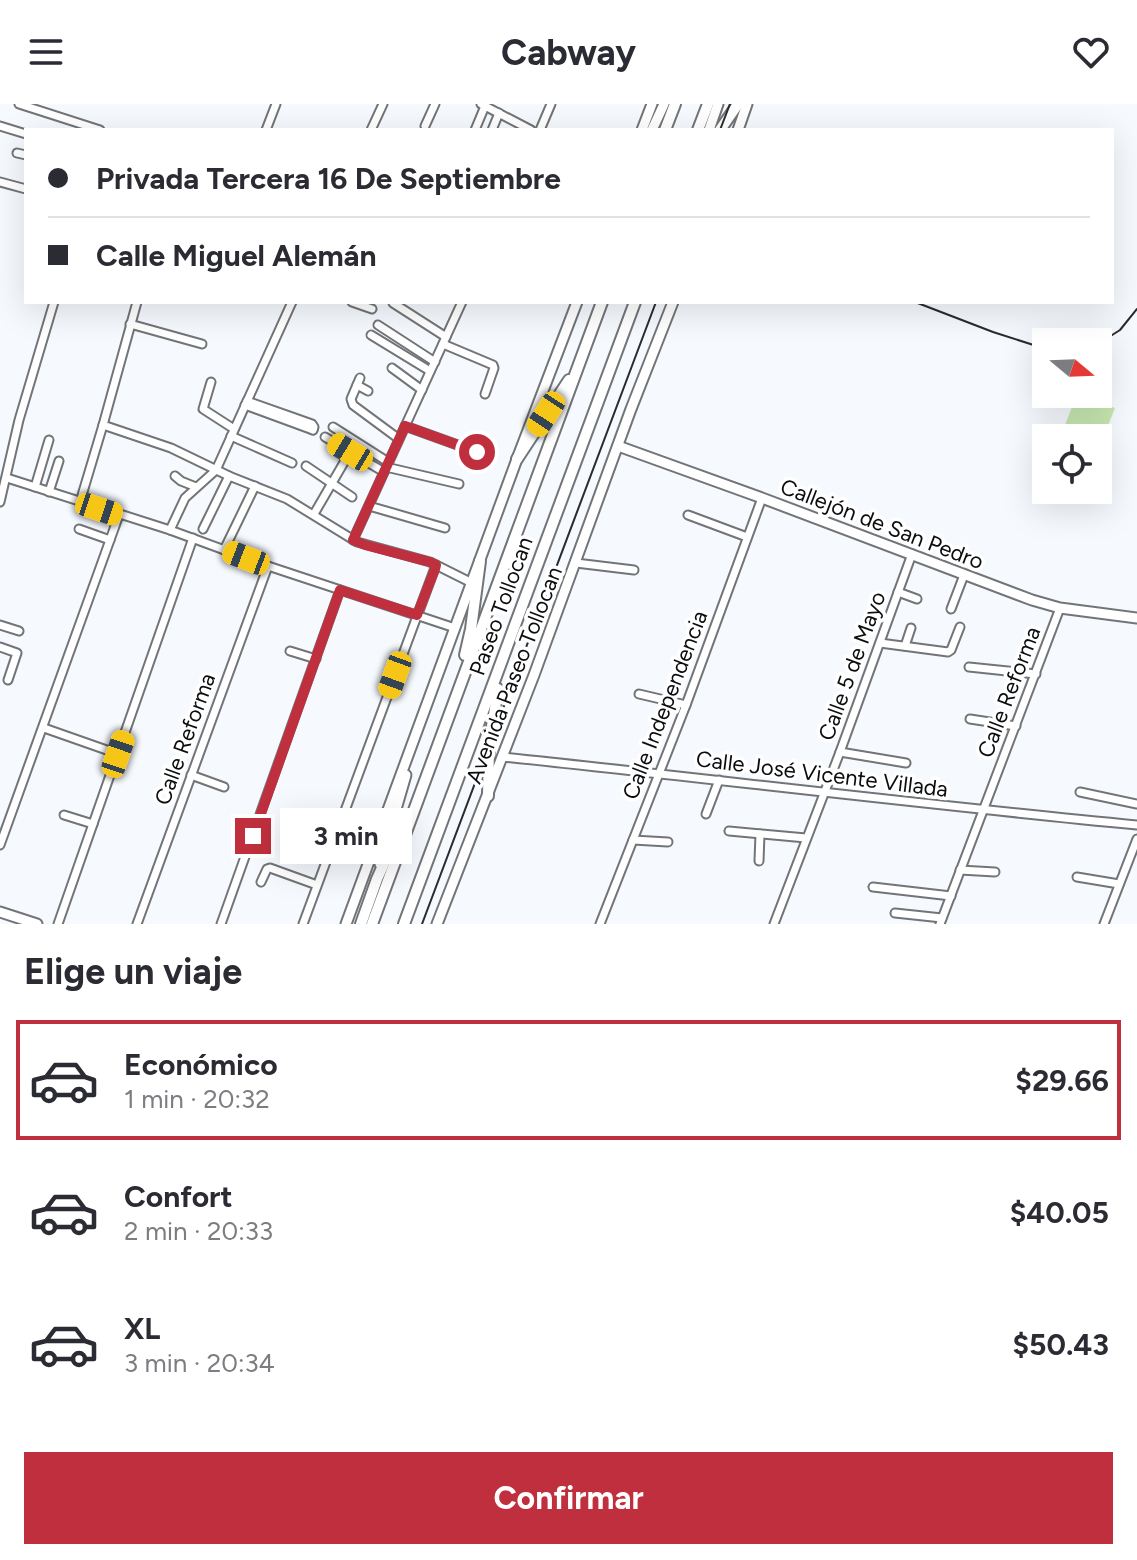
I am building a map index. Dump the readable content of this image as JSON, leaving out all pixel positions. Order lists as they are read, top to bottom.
{
  "streets": {
    "highway": ["Paseo Tollocan"],
    "main road": ["Callejón de San Pedro", "Avenida Paseo Tollocan"],
    "street": [
      "Calle 5 de Mayo",
      "Calle Reforma",
      "Calle Independencia",
      "Calle José Vicente Villada"
    ]
  },
  "crossings": [
    ["Callejón de San Pedro", "Calle 5 de Mayo"],
    ["Callejón de San Pedro", "Avenida Paseo Tollocan"],
    ["Callejón de San Pedro", "Calle Reforma"],
    ["Callejón de San Pedro", "Calle Independencia"],
    ["Calle 5 de Mayo", "Calle José Vicente Villada"],
    ["Avenida Paseo Tollocan", "Calle José Vicente Villada"],
    ["Calle Reforma", "Calle José Vicente Villada"],
    ["Calle Independencia", "Calle José Vicente Villada"]
  ],
  "north": "right",
  "page": {
    "header": "Cabway",
    "banner": ["Privada Tercera 16 De Septiembre", "Calle Miguel Alemán"],
    "bubble": "3 min",
    "heading": "Elige un viaje",
    "list": [
      {
        "name": "Económico",
        "note": "1 min · 20:32",
        "value": "$29.66"
      },
      {
        "name": "Confort",
        "note": "2 min · 20:33",
        "value": "$40.05"
      },
      {
        "name": "XL",
        "note": "3 min · 20:34",
        "value": "$50.43"
      }
    ],
    "buttons": "Confirmar"
  }
}
